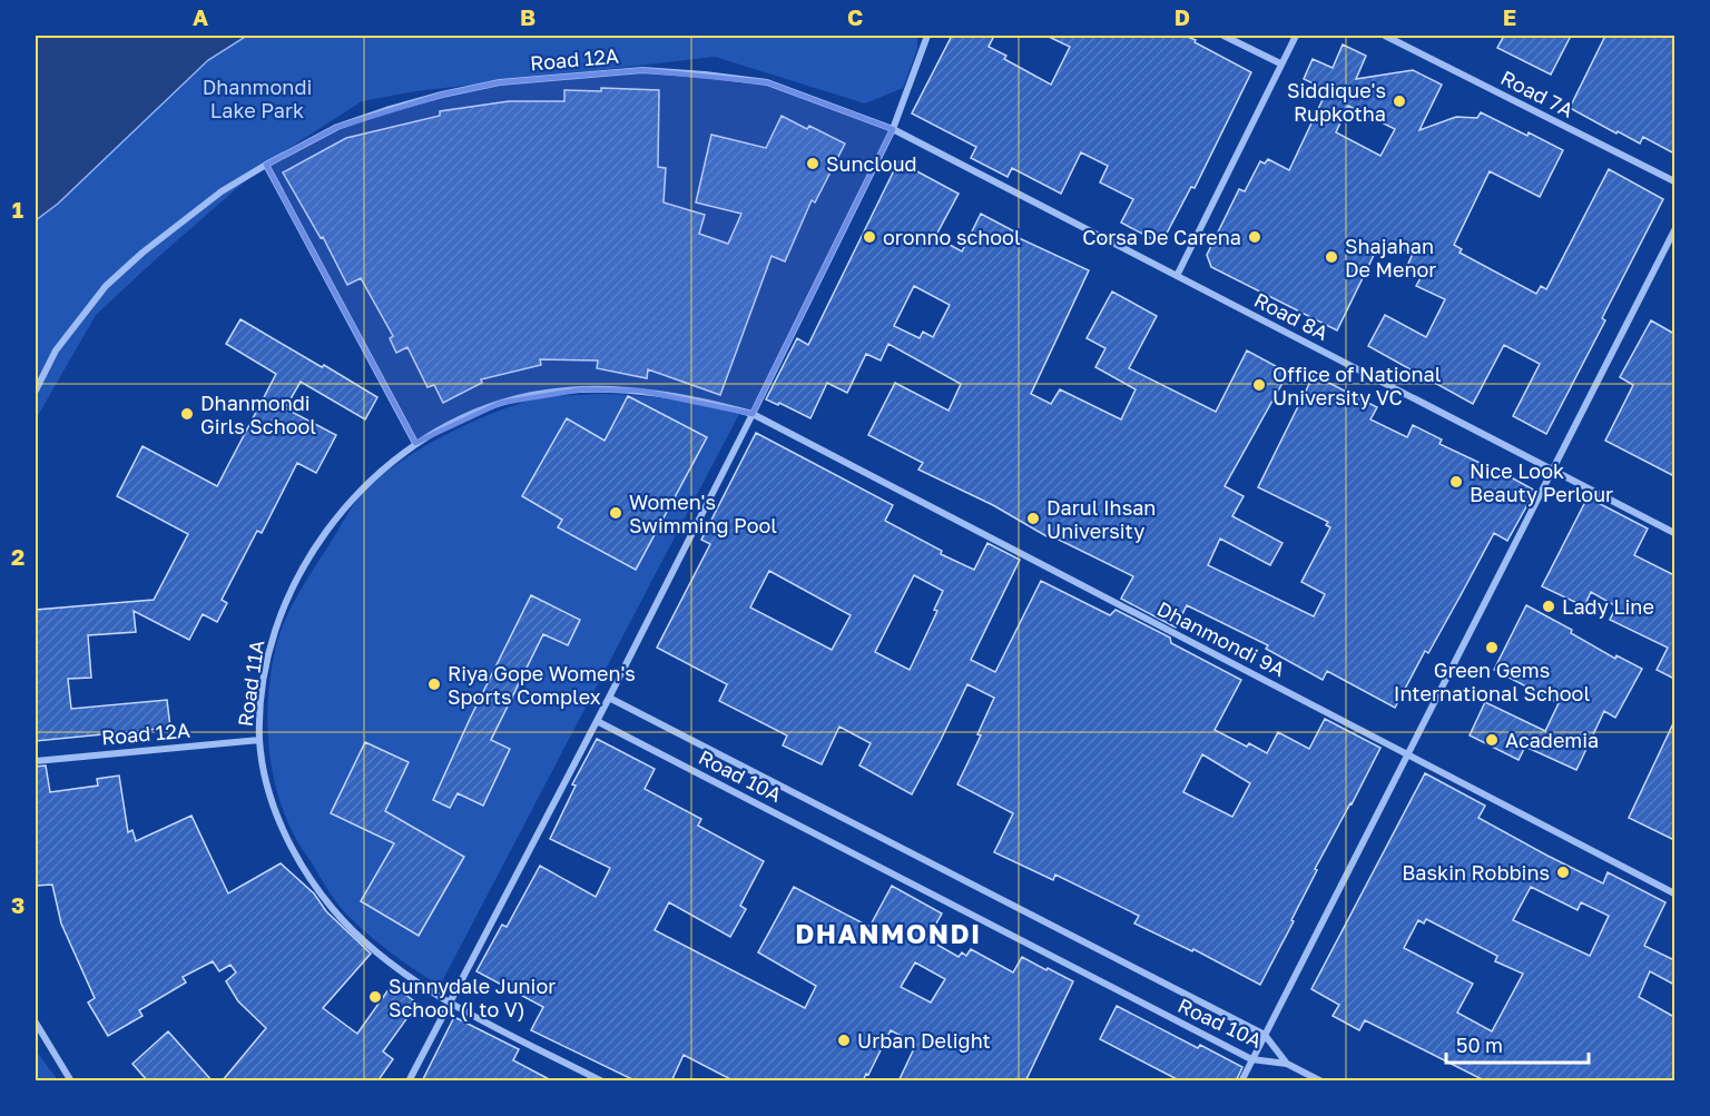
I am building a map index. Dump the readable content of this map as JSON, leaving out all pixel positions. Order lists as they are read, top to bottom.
{
  "streets": {
    "street": [
      "Road 12A",
      "Road 7A",
      "Road 8A",
      "Dhanmondi 9A",
      "Road 11A",
      "Road 10A"
    ]
  },
  "crossings": [
    ["Road 12A", "Road 8A"],
    ["Road 12A", "Road 11A"],
    ["Dhanmondi 9A", "Road 11A"]
  ],
  "districts": ["DHANMONDI"],
  "parks": ["Dhanmondi Lake Park"],
  "places": [
    "Siddique's Rupkotha",
    "Suncloud",
    "oronno school",
    "Corsa De Carena",
    "Shajahan De Menor",
    "Office of National University VC",
    "Dhanmondi Girls School",
    "Nice Look Beauty Perlour",
    "Women's Swimming Pool",
    "Darul Ihsan University",
    "Lady Line",
    "Green Gems International School",
    "Riya Gope Women's Sports Complex",
    "Academia",
    "Baskin Robbins",
    "Sunnydale Junior School (I to V)",
    "Urban Delight"
  ],
  "scale_bar": "50 m",
  "grid": {
    "columns": [
      "A",
      "B",
      "C",
      "D",
      "E"
    ],
    "rows": ["1", "2", "3"]
  }
}
